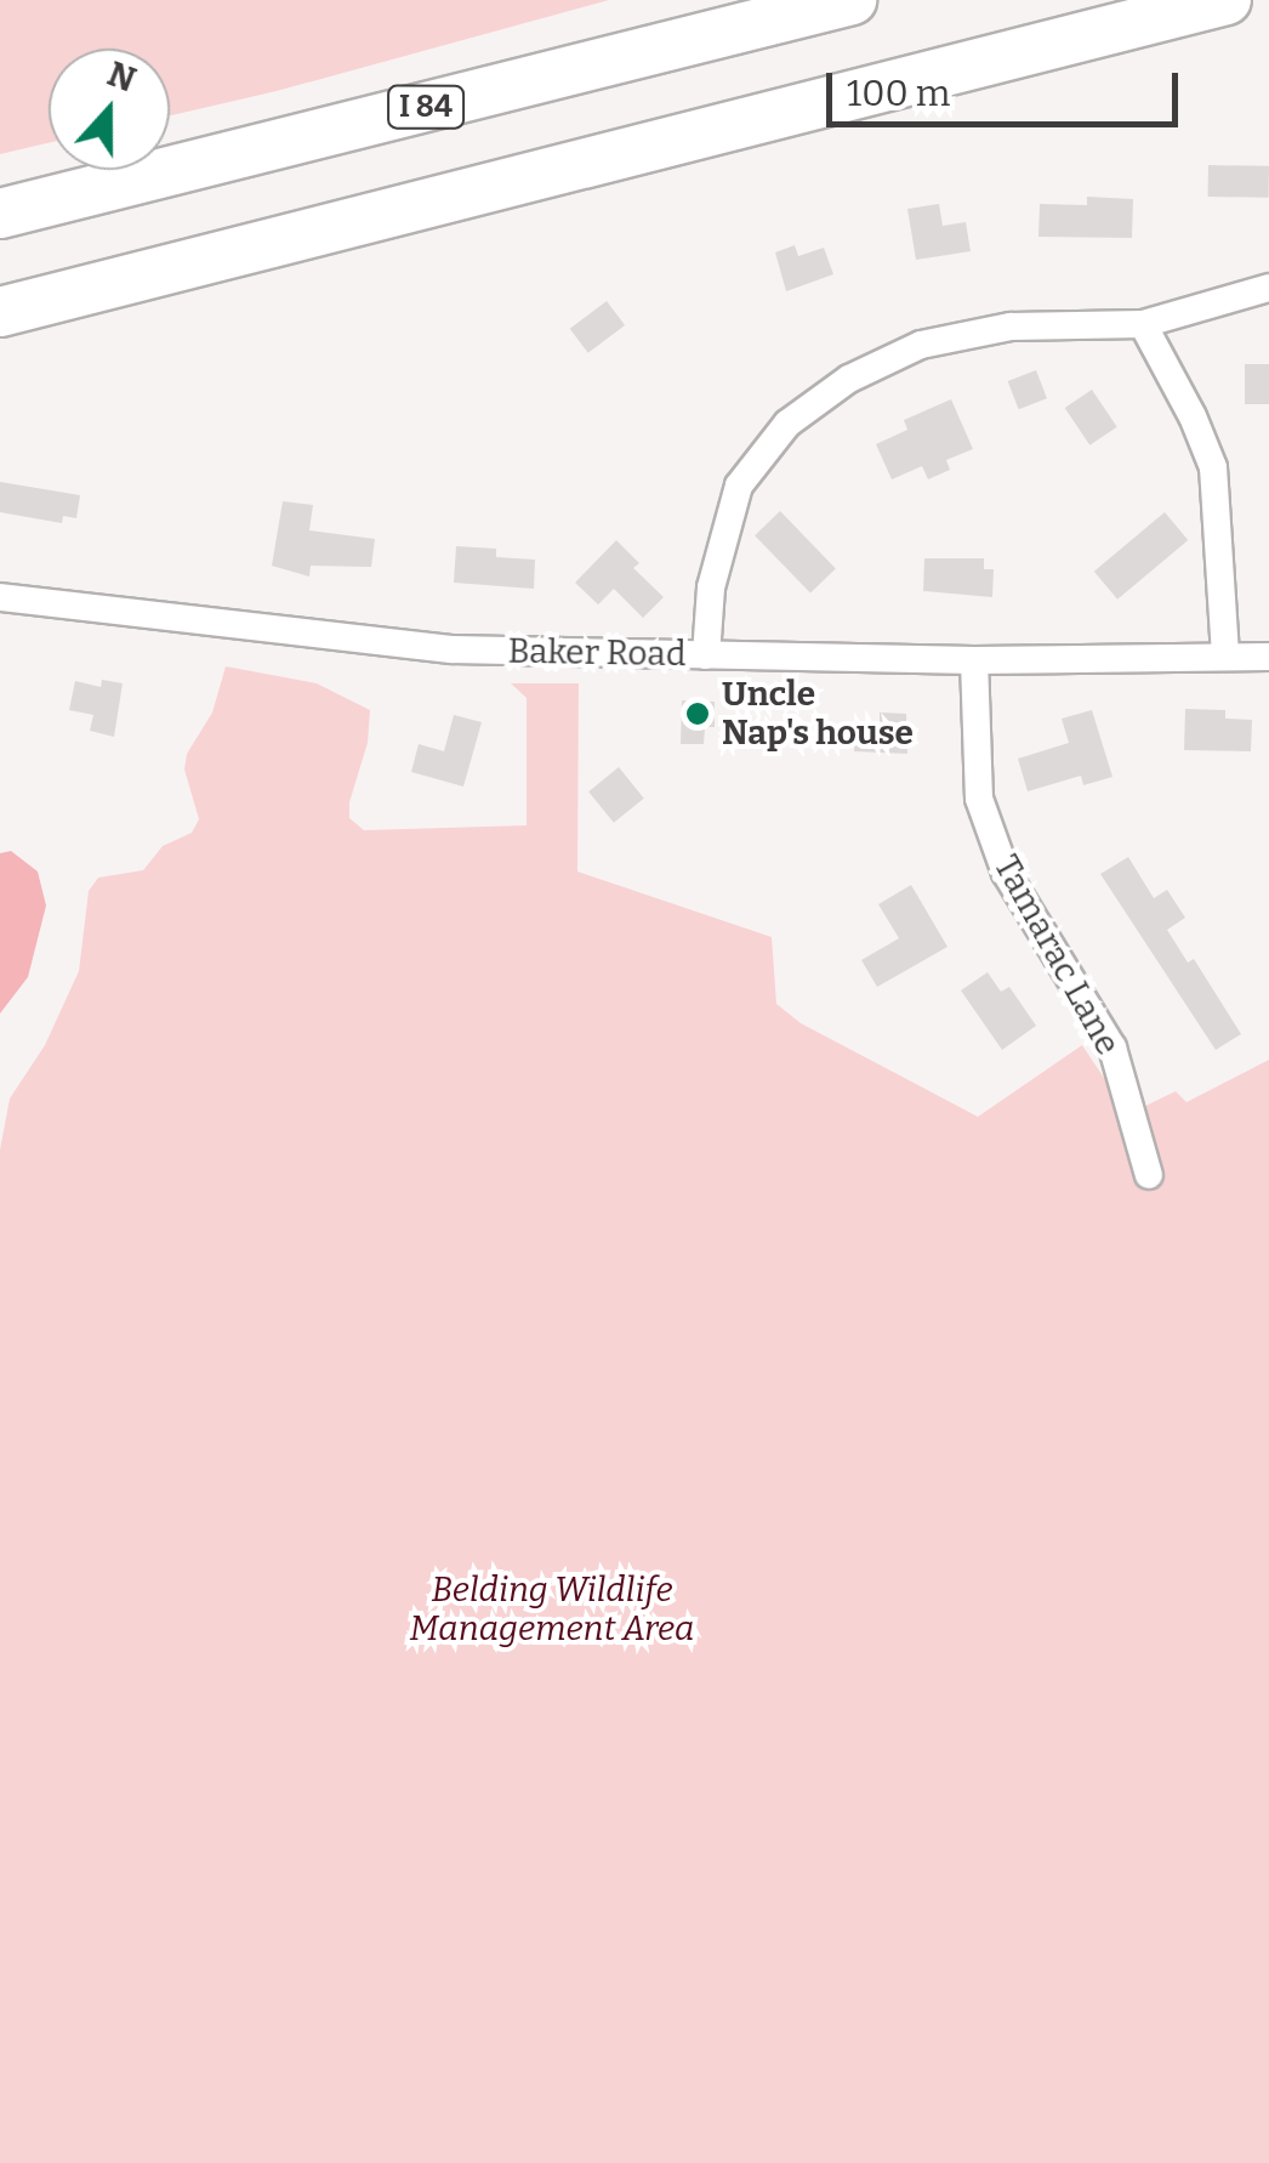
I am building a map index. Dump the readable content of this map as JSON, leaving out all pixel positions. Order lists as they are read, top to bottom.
{
  "streets": {
    "highway": ["I 84"],
    "street": ["Baker Road", "Tamarac Lane"]
  },
  "crossings": [
    ["Baker Road", "Tamarac Lane"]
  ],
  "parks": ["Belding Wildlife Management Area"],
  "places": ["Uncle Nap's house"],
  "scale_bar": "100 m",
  "north": "top"
}
